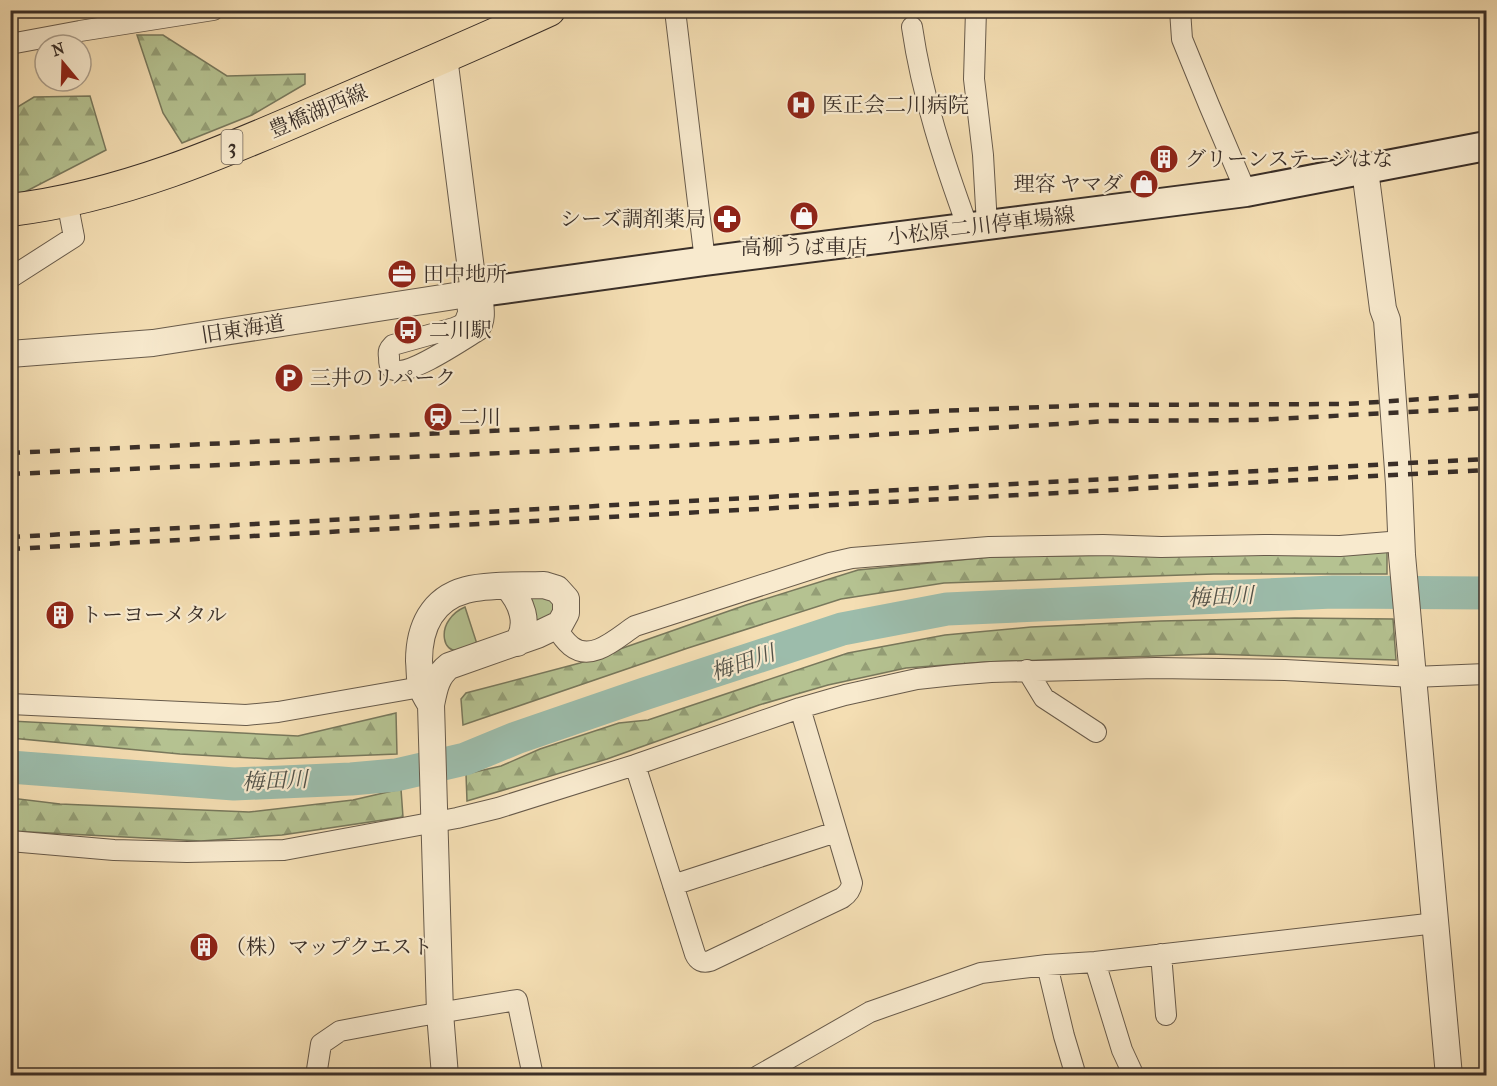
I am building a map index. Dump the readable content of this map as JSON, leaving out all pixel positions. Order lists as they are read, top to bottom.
{
  "streets": {
    "main road": ["豊橋湖西線", "3", "小松原二川停車場線"],
    "street": ["旧東海道"]
  },
  "crossings": [
    ["小松原二川停車場線", "旧東海道"]
  ],
  "water": ["梅田川"],
  "places": {
    "hospital": ["医正会二川病院"],
    "building": ["グリーンステージはな", "トーヨーメタル", "（株）マップクエスト"],
    "shop": ["理容 ヤマダ", "高柳うば車店"],
    "pharmacy": ["シーズ調剤薬局"],
    "office": ["田中地所"],
    "bus stop": ["二川駅"],
    "parking": ["三井のリパーク"],
    "station": ["二川"]
  },
  "north": "top"
}
